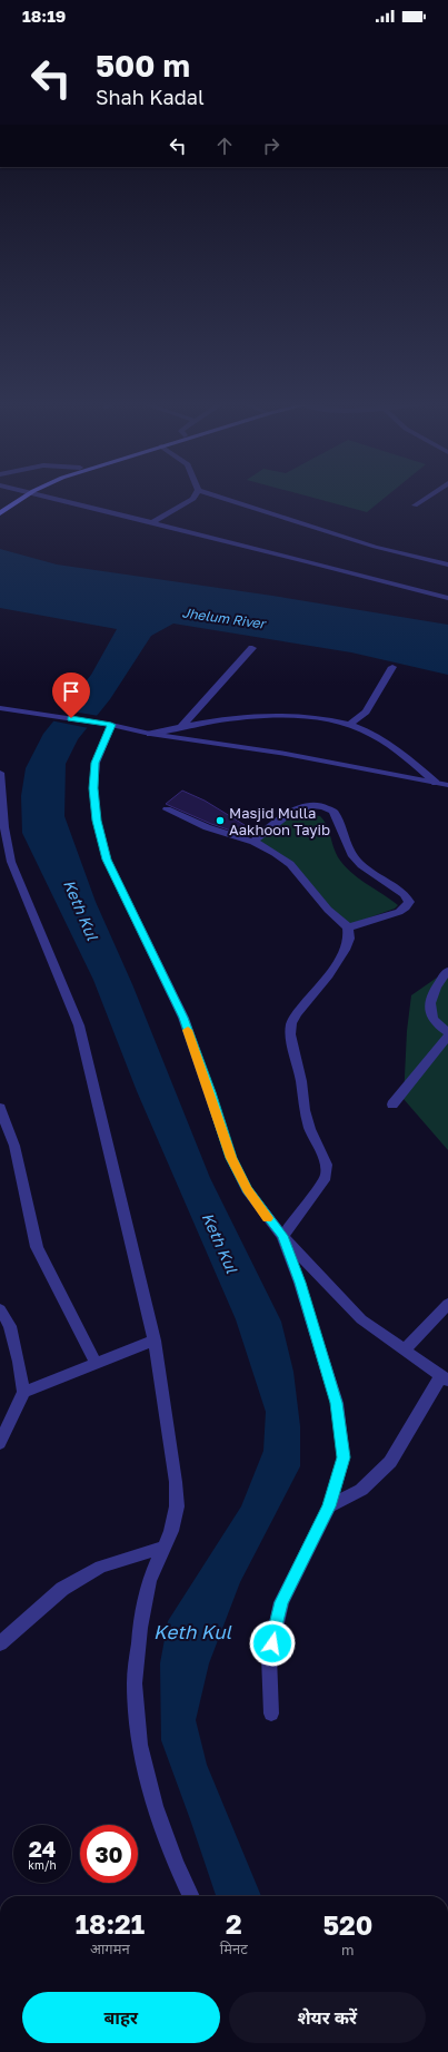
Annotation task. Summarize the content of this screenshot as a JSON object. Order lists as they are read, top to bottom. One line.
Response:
{"water":["Jhelum River","Keth Kul"],"places":["Masjid Mulla Aakhoon Tayib"],"page":{"status":"18:19","turn":["500 m","Shah Kadal"],"speed":"24 km/h","limit":"30","eta":["18:21","आगमन","2","मिनट","520","m"],"buttons":["बाहर","शेयर करें"]}}
